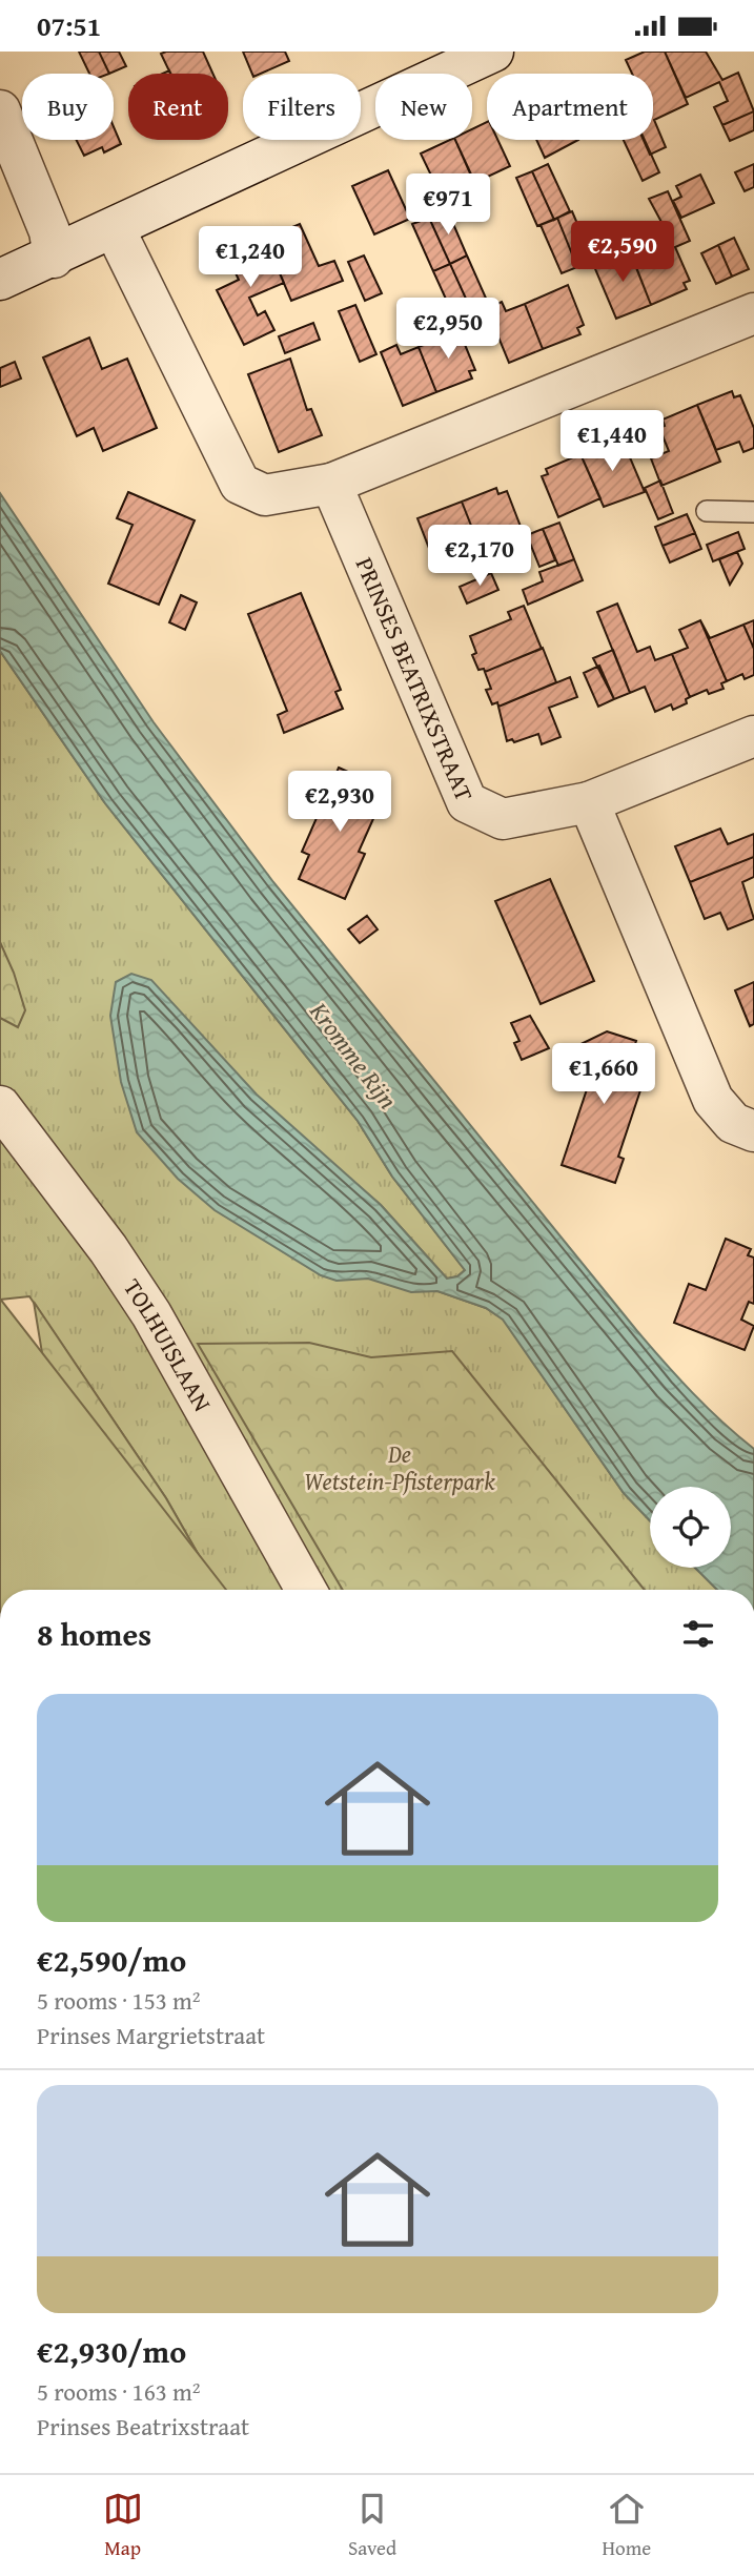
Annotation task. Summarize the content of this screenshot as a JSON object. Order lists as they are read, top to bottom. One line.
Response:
{"streets":{"street":["PRINSES BEATRIXSTRAAT","TOLHUISLAAN"]},"water":["Kromme Rijn"],"parks":["De Wetstein-Pfisterpark"],"page":{"status":"07:51","chip":["Buy","Rent","Filters","New","Apartment"],"price":["€971","€2,590","€1,240","€2,950","€1,440","€2,170","€2,930","€1,660"],"heading":"8 homes","list":[{"name":"€2,590/mo","note":"5 rooms · 153 m² · Prinses Margrietstraat"},{"name":"€2,930/mo","note":"5 rooms · 163 m² · Prinses Beatrixstraat"}],"tabs":["Map","Saved","Home"]}}
